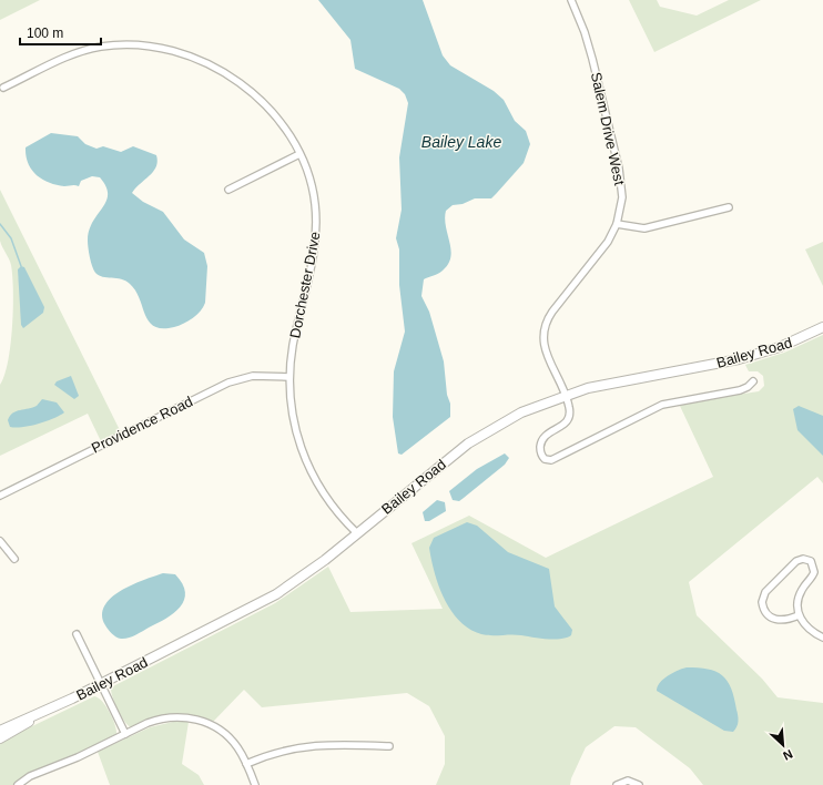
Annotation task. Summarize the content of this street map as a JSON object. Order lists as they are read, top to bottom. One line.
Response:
{"streets":{"main road":["Bailey Road"],"street":["Salem Drive West","Dorchester Drive","Providence Road"]},"crossings":[["Salem Drive West","Bailey Road"],["Dorchester Drive","Bailey Road"],["Dorchester Drive","Providence Road"]],"water":["Bailey Lake"],"scale_bar":"100 m","north":"bottom right"}
